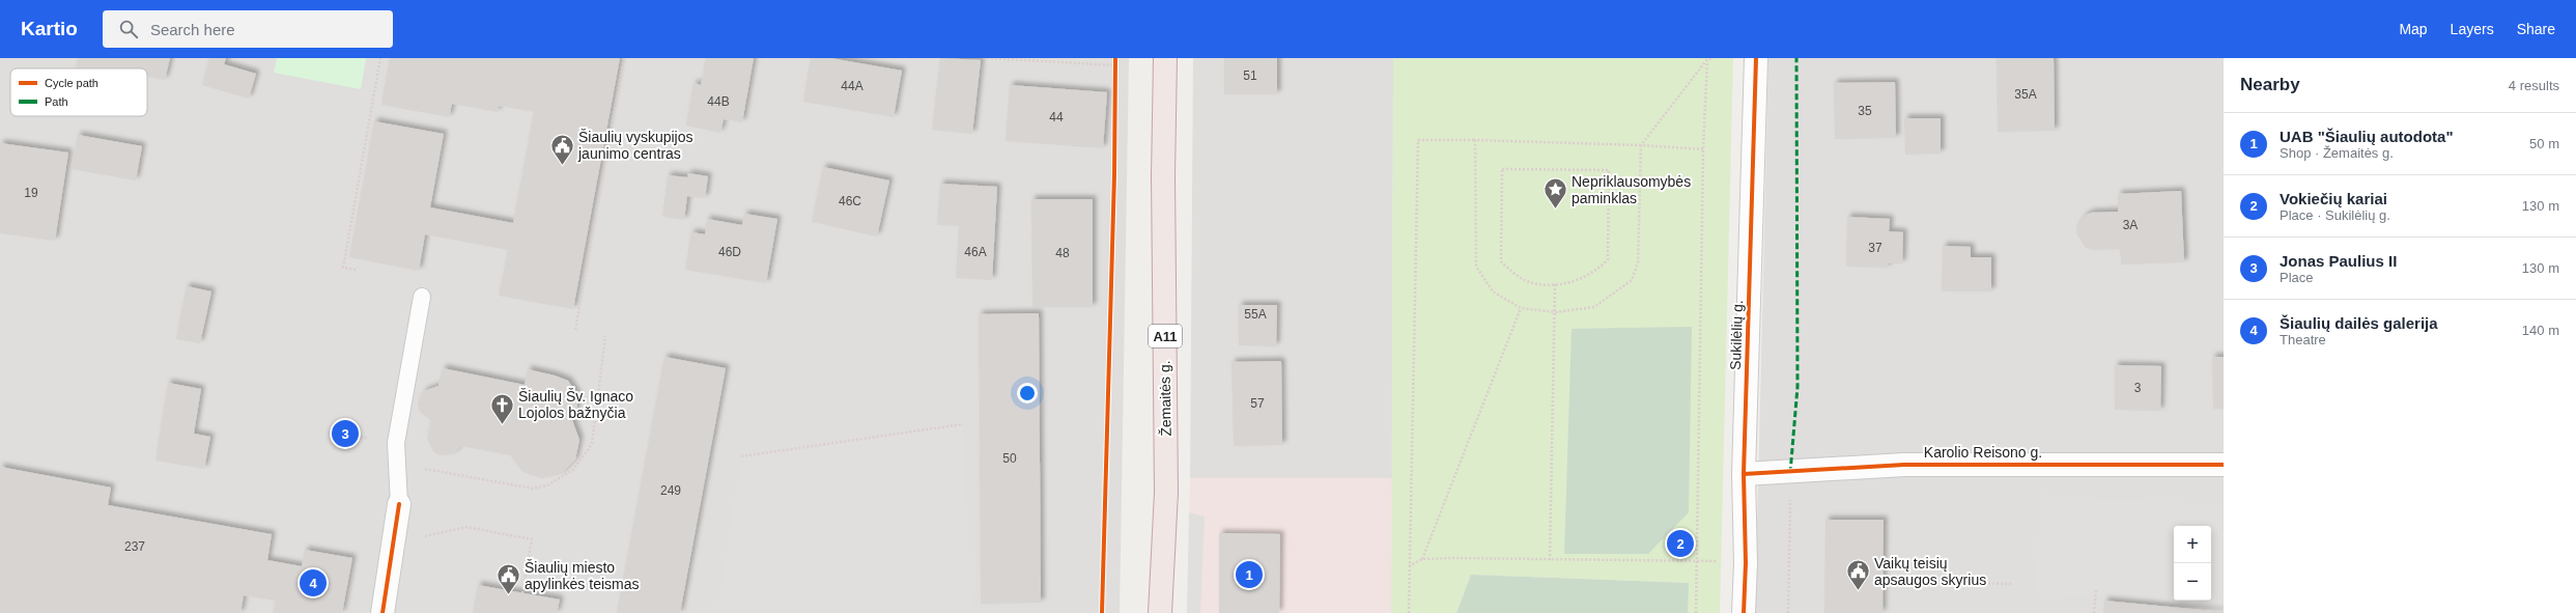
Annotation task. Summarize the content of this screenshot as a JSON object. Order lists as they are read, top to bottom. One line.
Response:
{"streets":{"highway":["A11","Žemaitės g."],"street":["Sukilėlių g.","Karolio Reisono g."]},"crossings":[["Sukilėlių g.","Karolio Reisono g."]],"places":{"public building":["Šiaulių vyskupijos jaunimo centras","Vaikų teisių apsaugos skyrius","Šiaulių miesto apylinkės teismas"],"place":["Nepriklausomybės paminklas"],"church":["Šiaulių Šv. Ignaco Lojolos bažnyčia"]},"house_numbers":["51","44A","35A","44B","35","44","19","46C","3A","37","46D","46A","48","55A","3","57","50","249","237"],"legend":["Cycle path","Path"],"page":{"header":"Kartio","search":"Search here","nav":["Map","Layers","Share"],"heading":["Nearby","4 results"],"list":[{"mark":"1","name":"UAB \"Šiaulių autodota\"","note":"Shop · Žemaitės g.","value":"50 m"},{"mark":"2","name":"Vokiečių kariai","note":"Place · Sukilėlių g.","value":"130 m"},{"mark":"3","name":"Jonas Paulius II","note":"Place","value":"130 m"},{"mark":"4","name":"Šiaulių dailės galerija","note":"Theatre","value":"140 m"}],"pins":["3","2","1","4"],"map_buttons":["+","−"]}}
